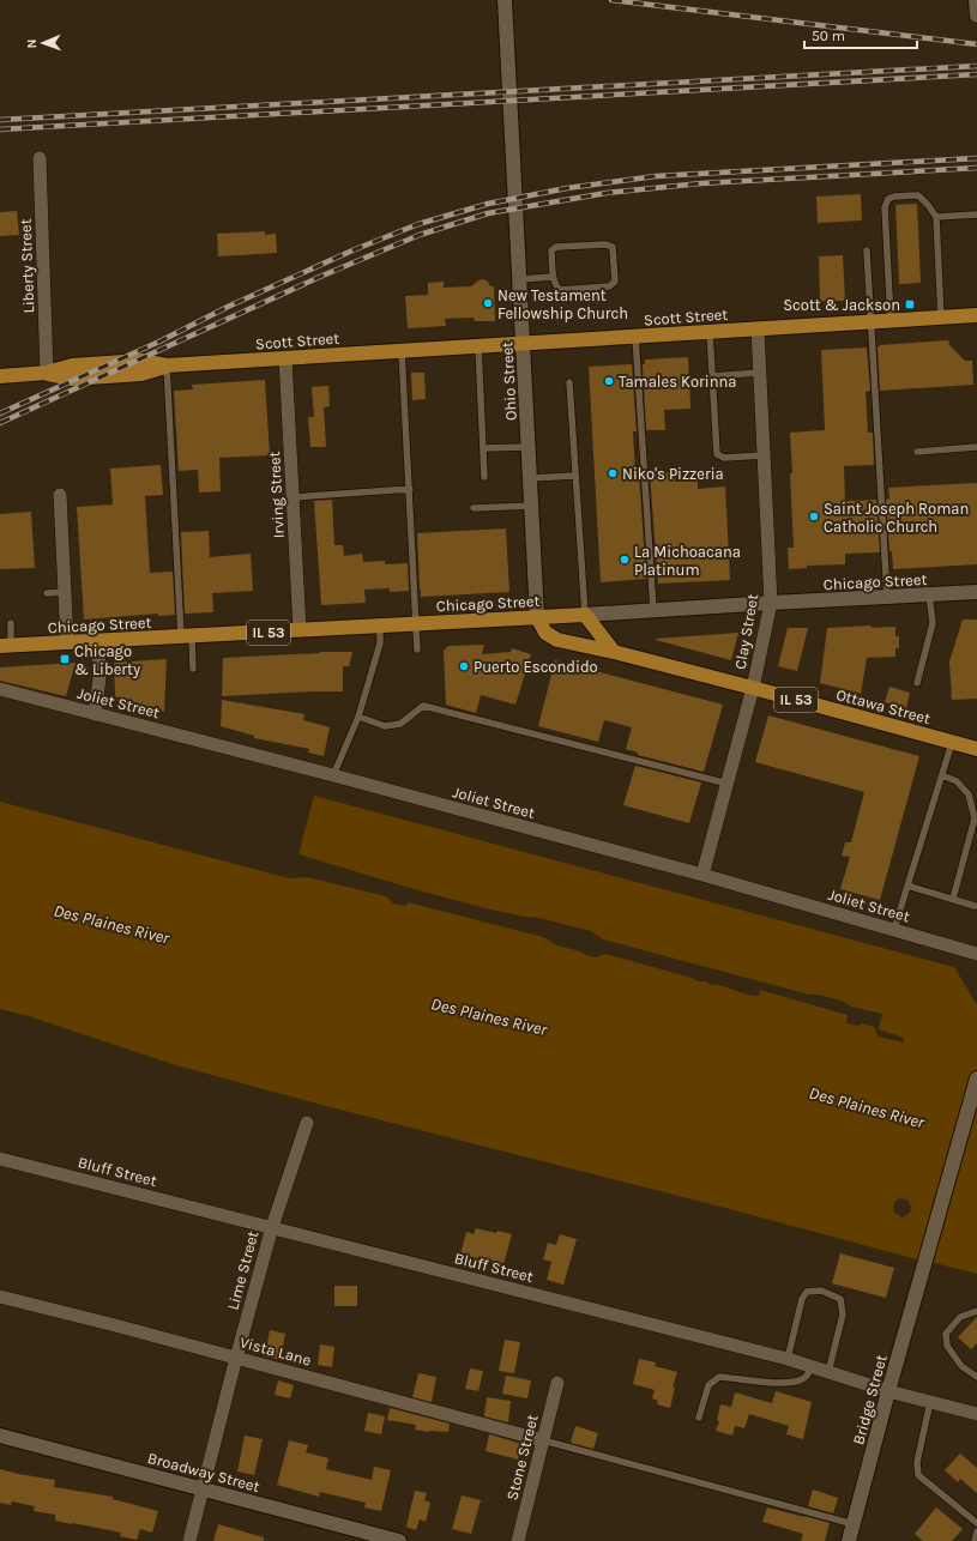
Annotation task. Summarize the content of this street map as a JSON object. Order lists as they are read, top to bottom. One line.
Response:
{"streets":{"main road":["Scott Street","Chicago Street","IL 53","Ottawa Street"],"street":["Liberty Street","Ohio Street","Irving Street","Clay Street","Joliet Street","Bluff Street","Lime Street","Vista Lane","Bridge Street","Stone Street","Broadway Street"]},"crossings":[["Liberty Street","Scott Street"],["Scott Street","Ohio Street"],["Scott Street","Irving Street"],["Scott Street","Clay Street"],["Ohio Street","Chicago Street"],["Ohio Street","Ottawa Street"],["Irving Street","Chicago Street"],["Chicago Street","Clay Street"],["Chicago Street","Ottawa Street"],["Clay Street","Joliet Street"],["Clay Street","Ottawa Street"],["Bluff Street","Lime Street"],["Bluff Street","Bridge Street"],["Lime Street","Vista Lane"],["Lime Street","Broadway Street"],["Vista Lane","Stone Street"]],"water":["Des Plaines River"],"places":{"other":["New Testament Fellowship Church","Tamales Korinna","Niko's Pizzeria","Saint Joseph Roman Catholic Church","La Michoacana Platinum","Puerto Escondido"],"transit":["Scott & Jackson","Chicago & Liberty"]},"scale_bar":"50 m","north":"left"}
